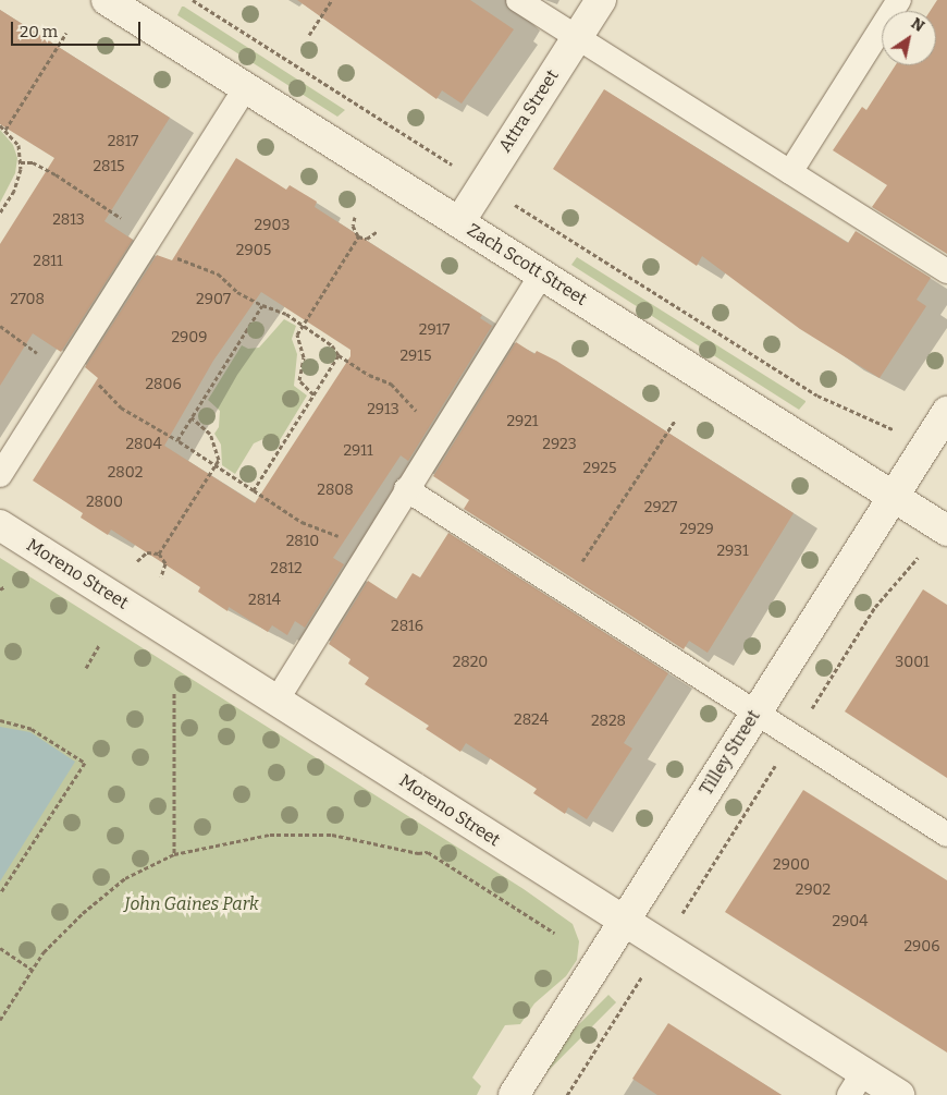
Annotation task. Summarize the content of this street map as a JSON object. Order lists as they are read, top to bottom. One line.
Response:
{"streets":{"street":["Attra Street","Zach Scott Street","Moreno Street","Tilley Street"]},"crossings":[["Attra Street","Zach Scott Street"],["Zach Scott Street","Tilley Street"],["Moreno Street","Tilley Street"]],"parks":["John Gaines Park"],"house_numbers":["2817","2815","2813","2903","2905","2811","2708","2907","2917","2909","2915","2806","2913","2921","2804","2923","2911","2925","2802","2808","2800","2927","2929","2810","2931","2812","2814","2816","2820","3001","2824","2828","2900","2902","2904","2906"],"scale_bar":"20 m","north":"top right"}
